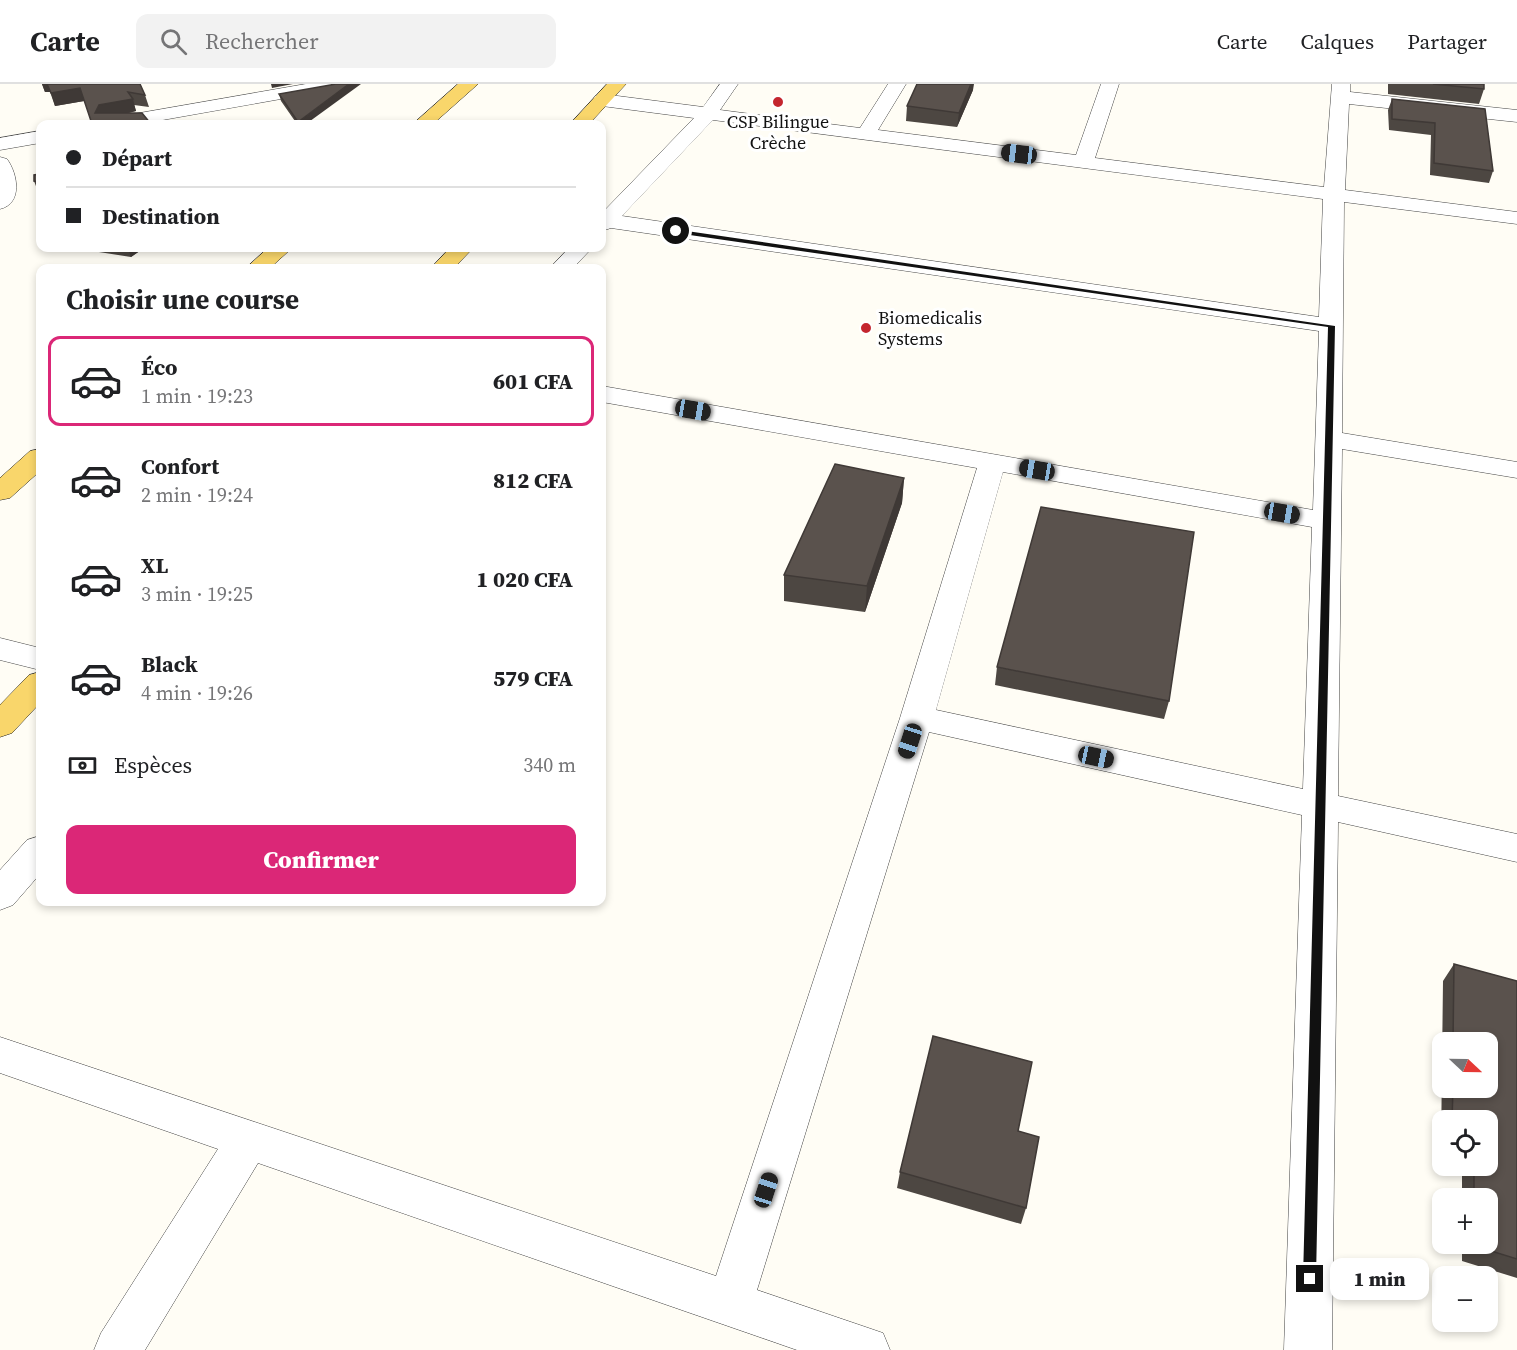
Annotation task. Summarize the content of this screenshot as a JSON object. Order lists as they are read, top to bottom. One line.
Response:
{"places":["CSP Bilingue Crèche","Biomedicalis Systems"],"north":"right","page":{"header":"Carte","search":"Rechercher","nav":["Carte","Calques","Partager"],"banner":["Départ","Destination"],"heading":"Choisir une course","list":[{"name":"Éco","note":"1 min · 19:23","value":"601 CFA"},{"name":"Confort","note":"2 min · 19:24","value":"812 CFA"},{"name":"XL","note":"3 min · 19:25","value":"1 020 CFA"},{"name":"Black","note":"4 min · 19:26","value":"579 CFA"}],"pay":["Espèces","340 m"],"buttons":"Confirmer","map_buttons":["+","−"],"bubble":"1 min"}}
